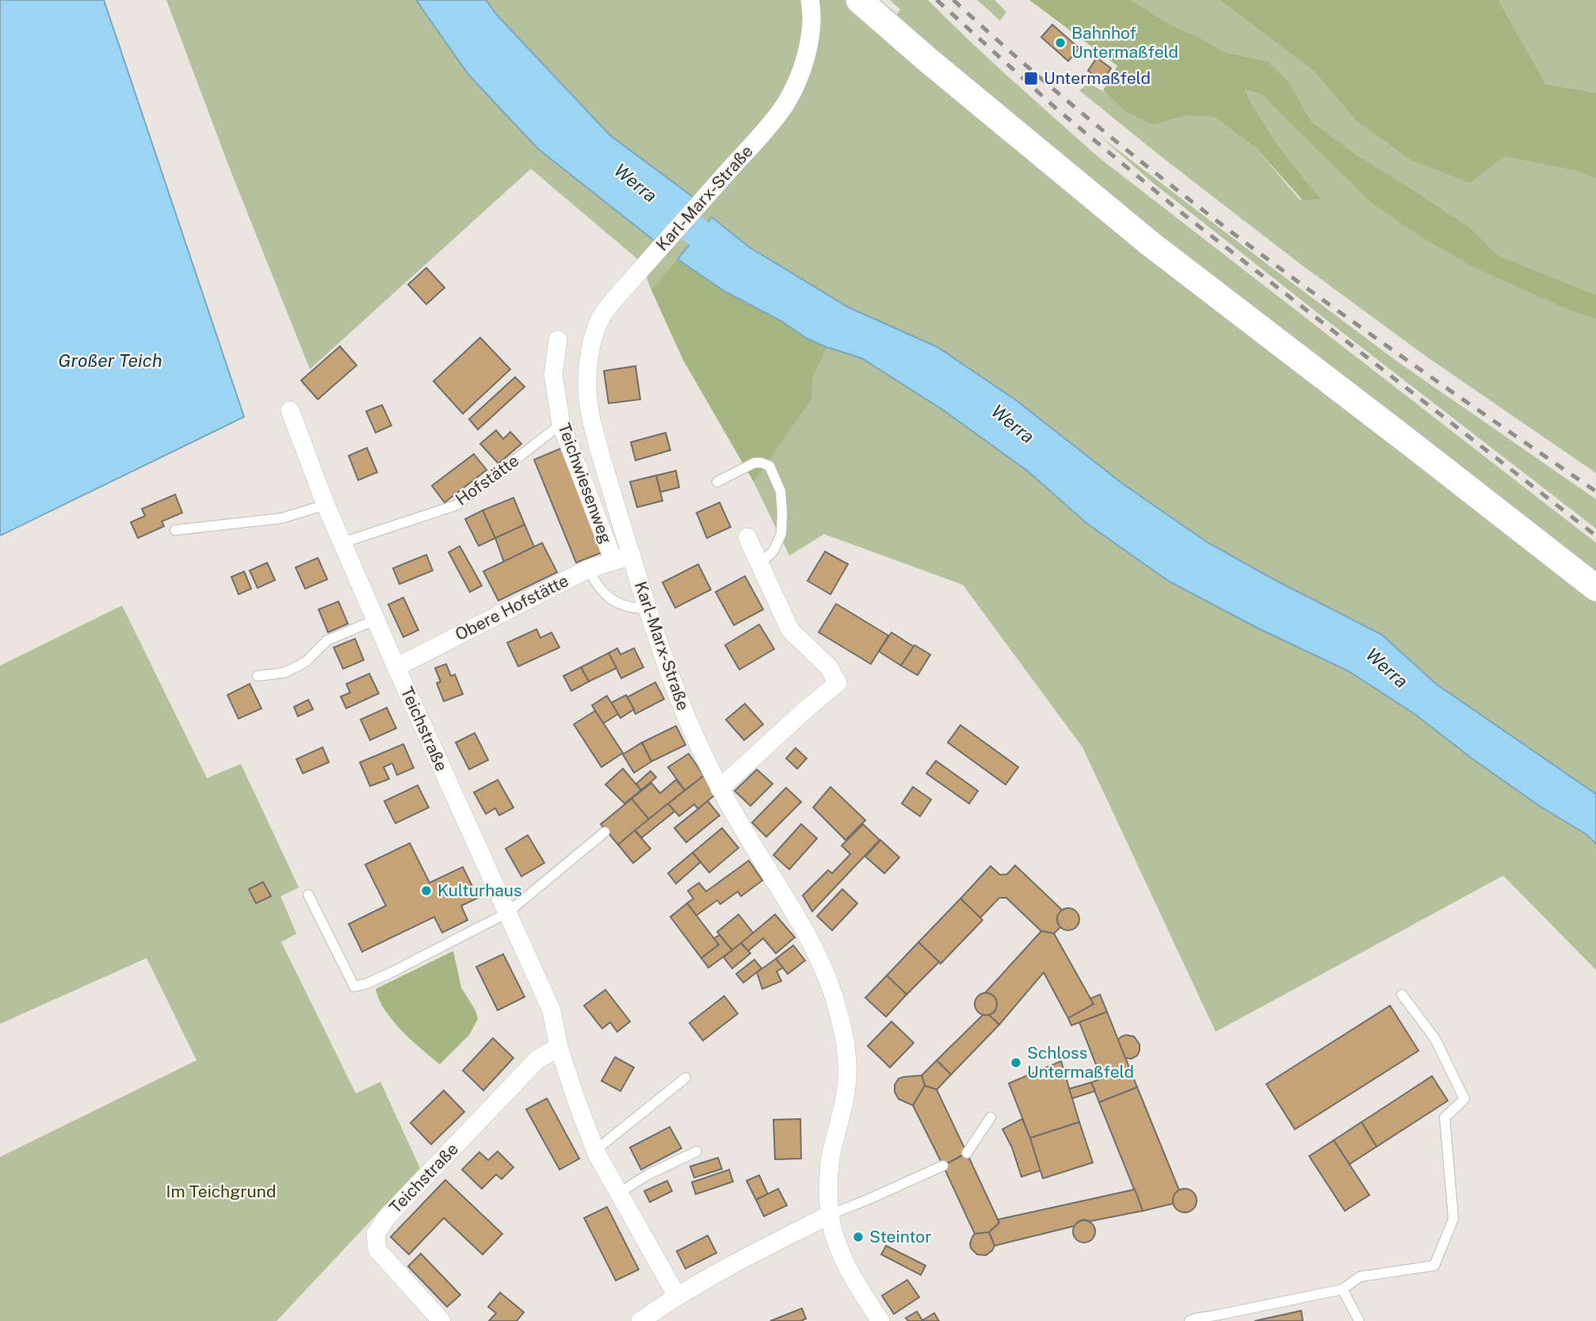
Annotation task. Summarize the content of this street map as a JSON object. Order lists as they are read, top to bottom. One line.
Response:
{"streets":{"street":["Karl-Marx-Straße","Teichwiesenweg","Obere Hofstätte","Teichstraße"],"lane":["Hofstätte"]},"crossings":[["Karl-Marx-Straße","Obere Hofstätte"],["Hofstätte","Teichwiesenweg"],["Hofstätte","Teichstraße"],["Teichwiesenweg","Obere Hofstätte"],["Obere Hofstätte","Teichstraße"]],"water":["Werra","Großer Teich"],"parks":["Im Teichgrund"],"places":{"other":["Bahnhof Untermaßfeld","Kulturhaus","Schloss Untermaßfeld","Steintor"],"transit":["Untermaßfeld"]}}
